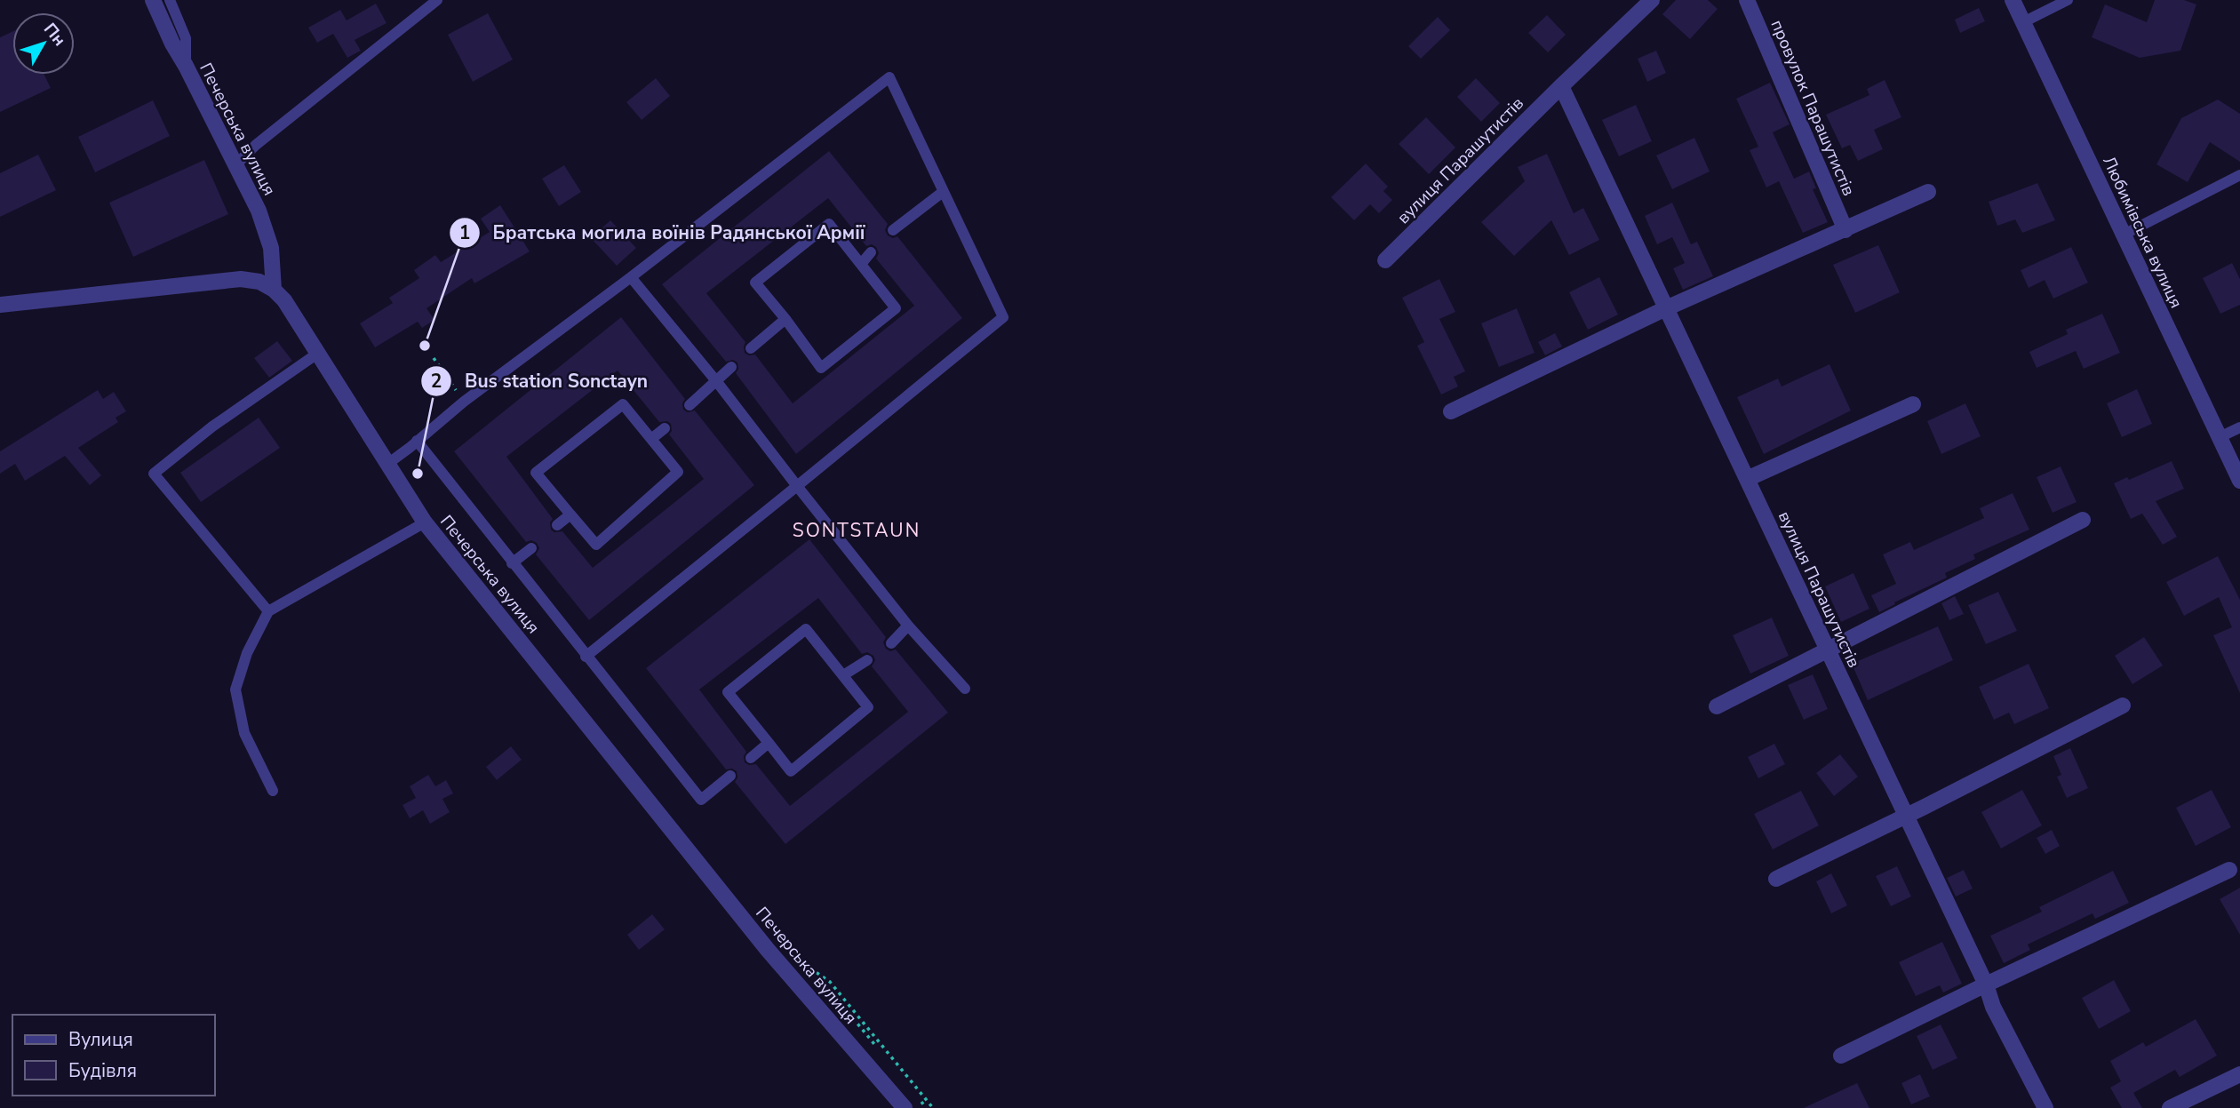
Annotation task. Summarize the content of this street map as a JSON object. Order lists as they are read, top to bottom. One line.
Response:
{"streets":{"street":["провулок Парашутистів","Печерська вулиця","вулиця Парашутистів","Любимівська вулиця"]},"districts":["SONTSTAUN"],"places":["Братська могила воїнів Радянської Армії","Bus station Sonctayn"],"legend":["Вулиця","Будівля"],"north":"top right"}
